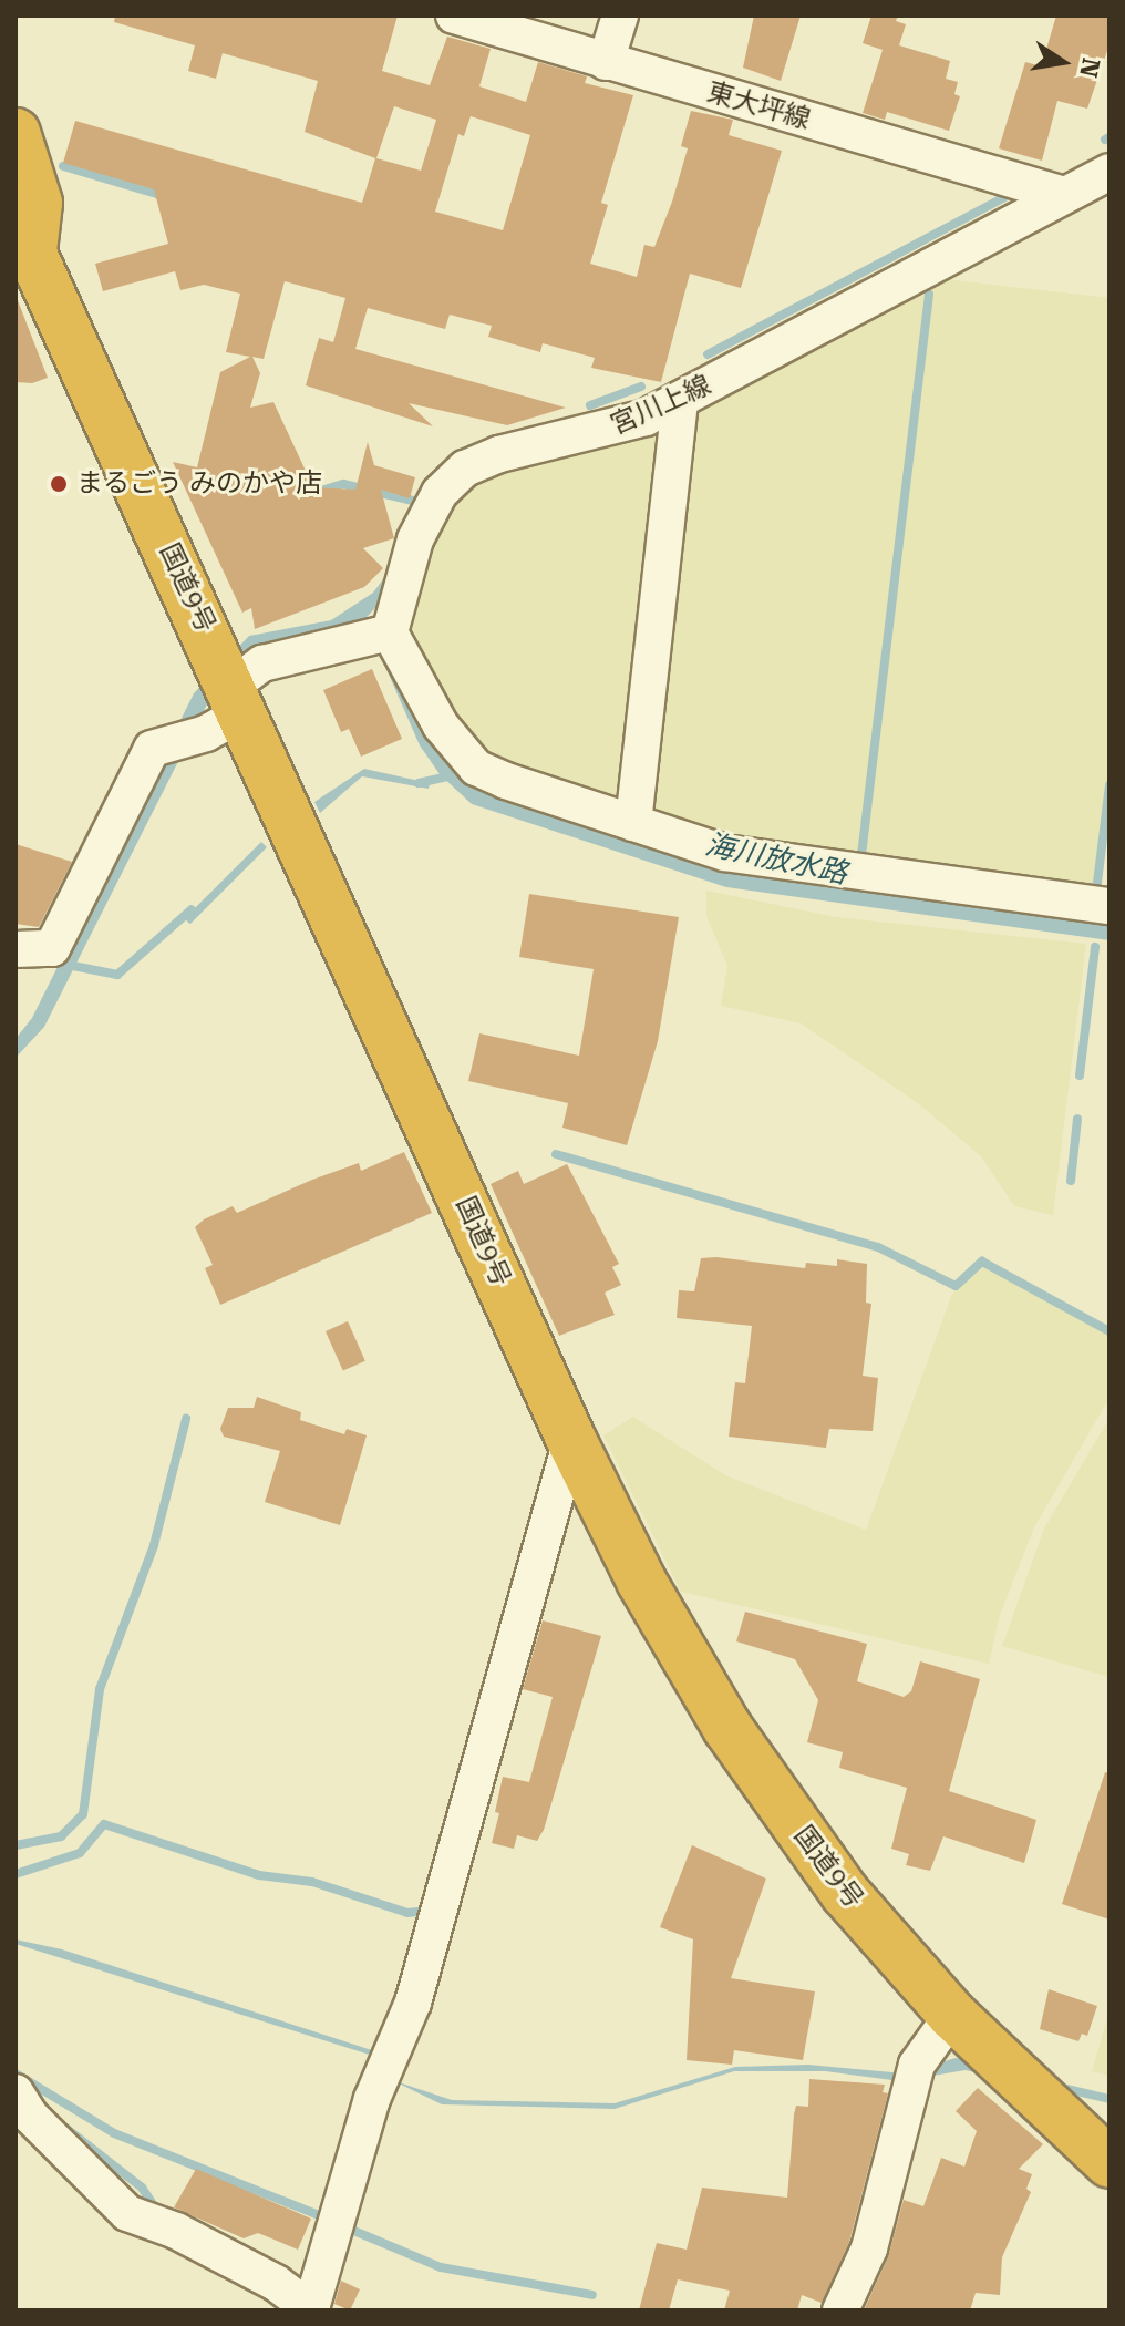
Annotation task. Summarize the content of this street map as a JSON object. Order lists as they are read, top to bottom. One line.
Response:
{"streets":{"highway":["国道9号"],"street":["東大坪線","宮川上線"]},"crossings":[["東大坪線","宮川上線"]],"water":["海川放水路"],"places":["まるごう みのかや店"],"north":"right"}
